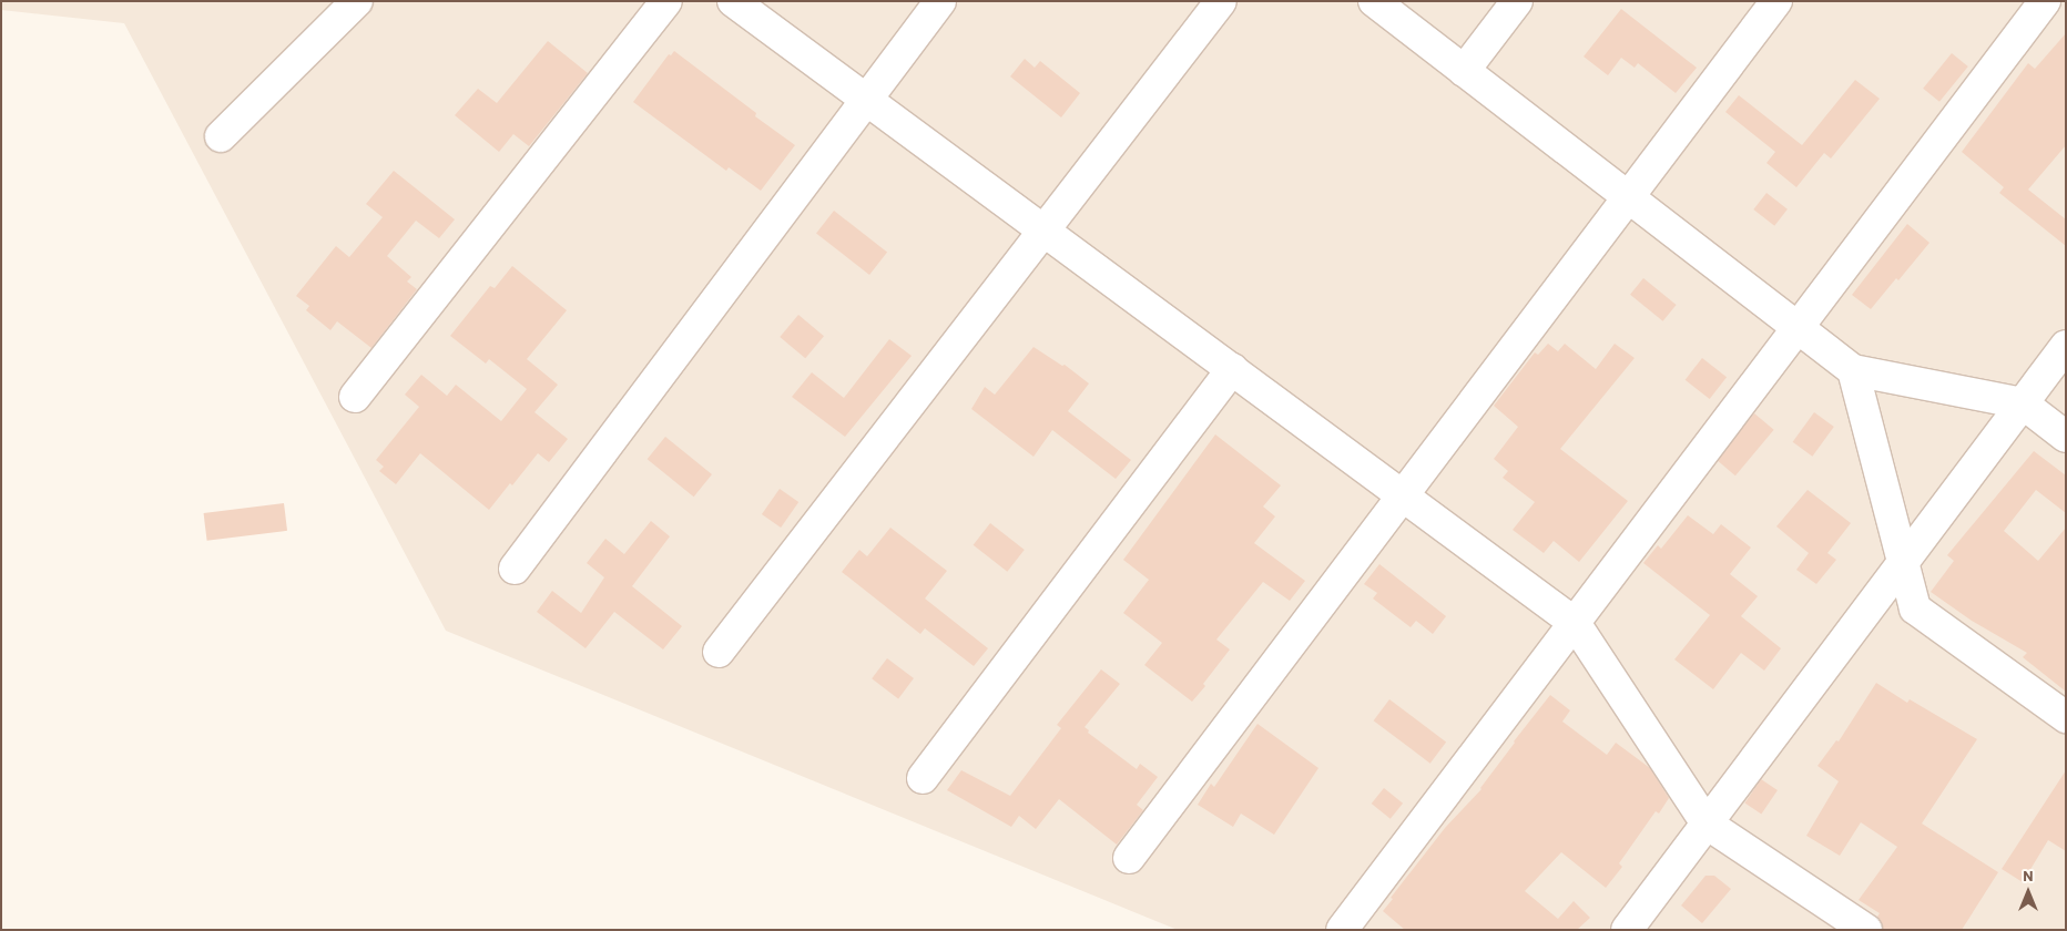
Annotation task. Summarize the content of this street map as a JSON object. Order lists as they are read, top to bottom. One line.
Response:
{"north":"top"}
